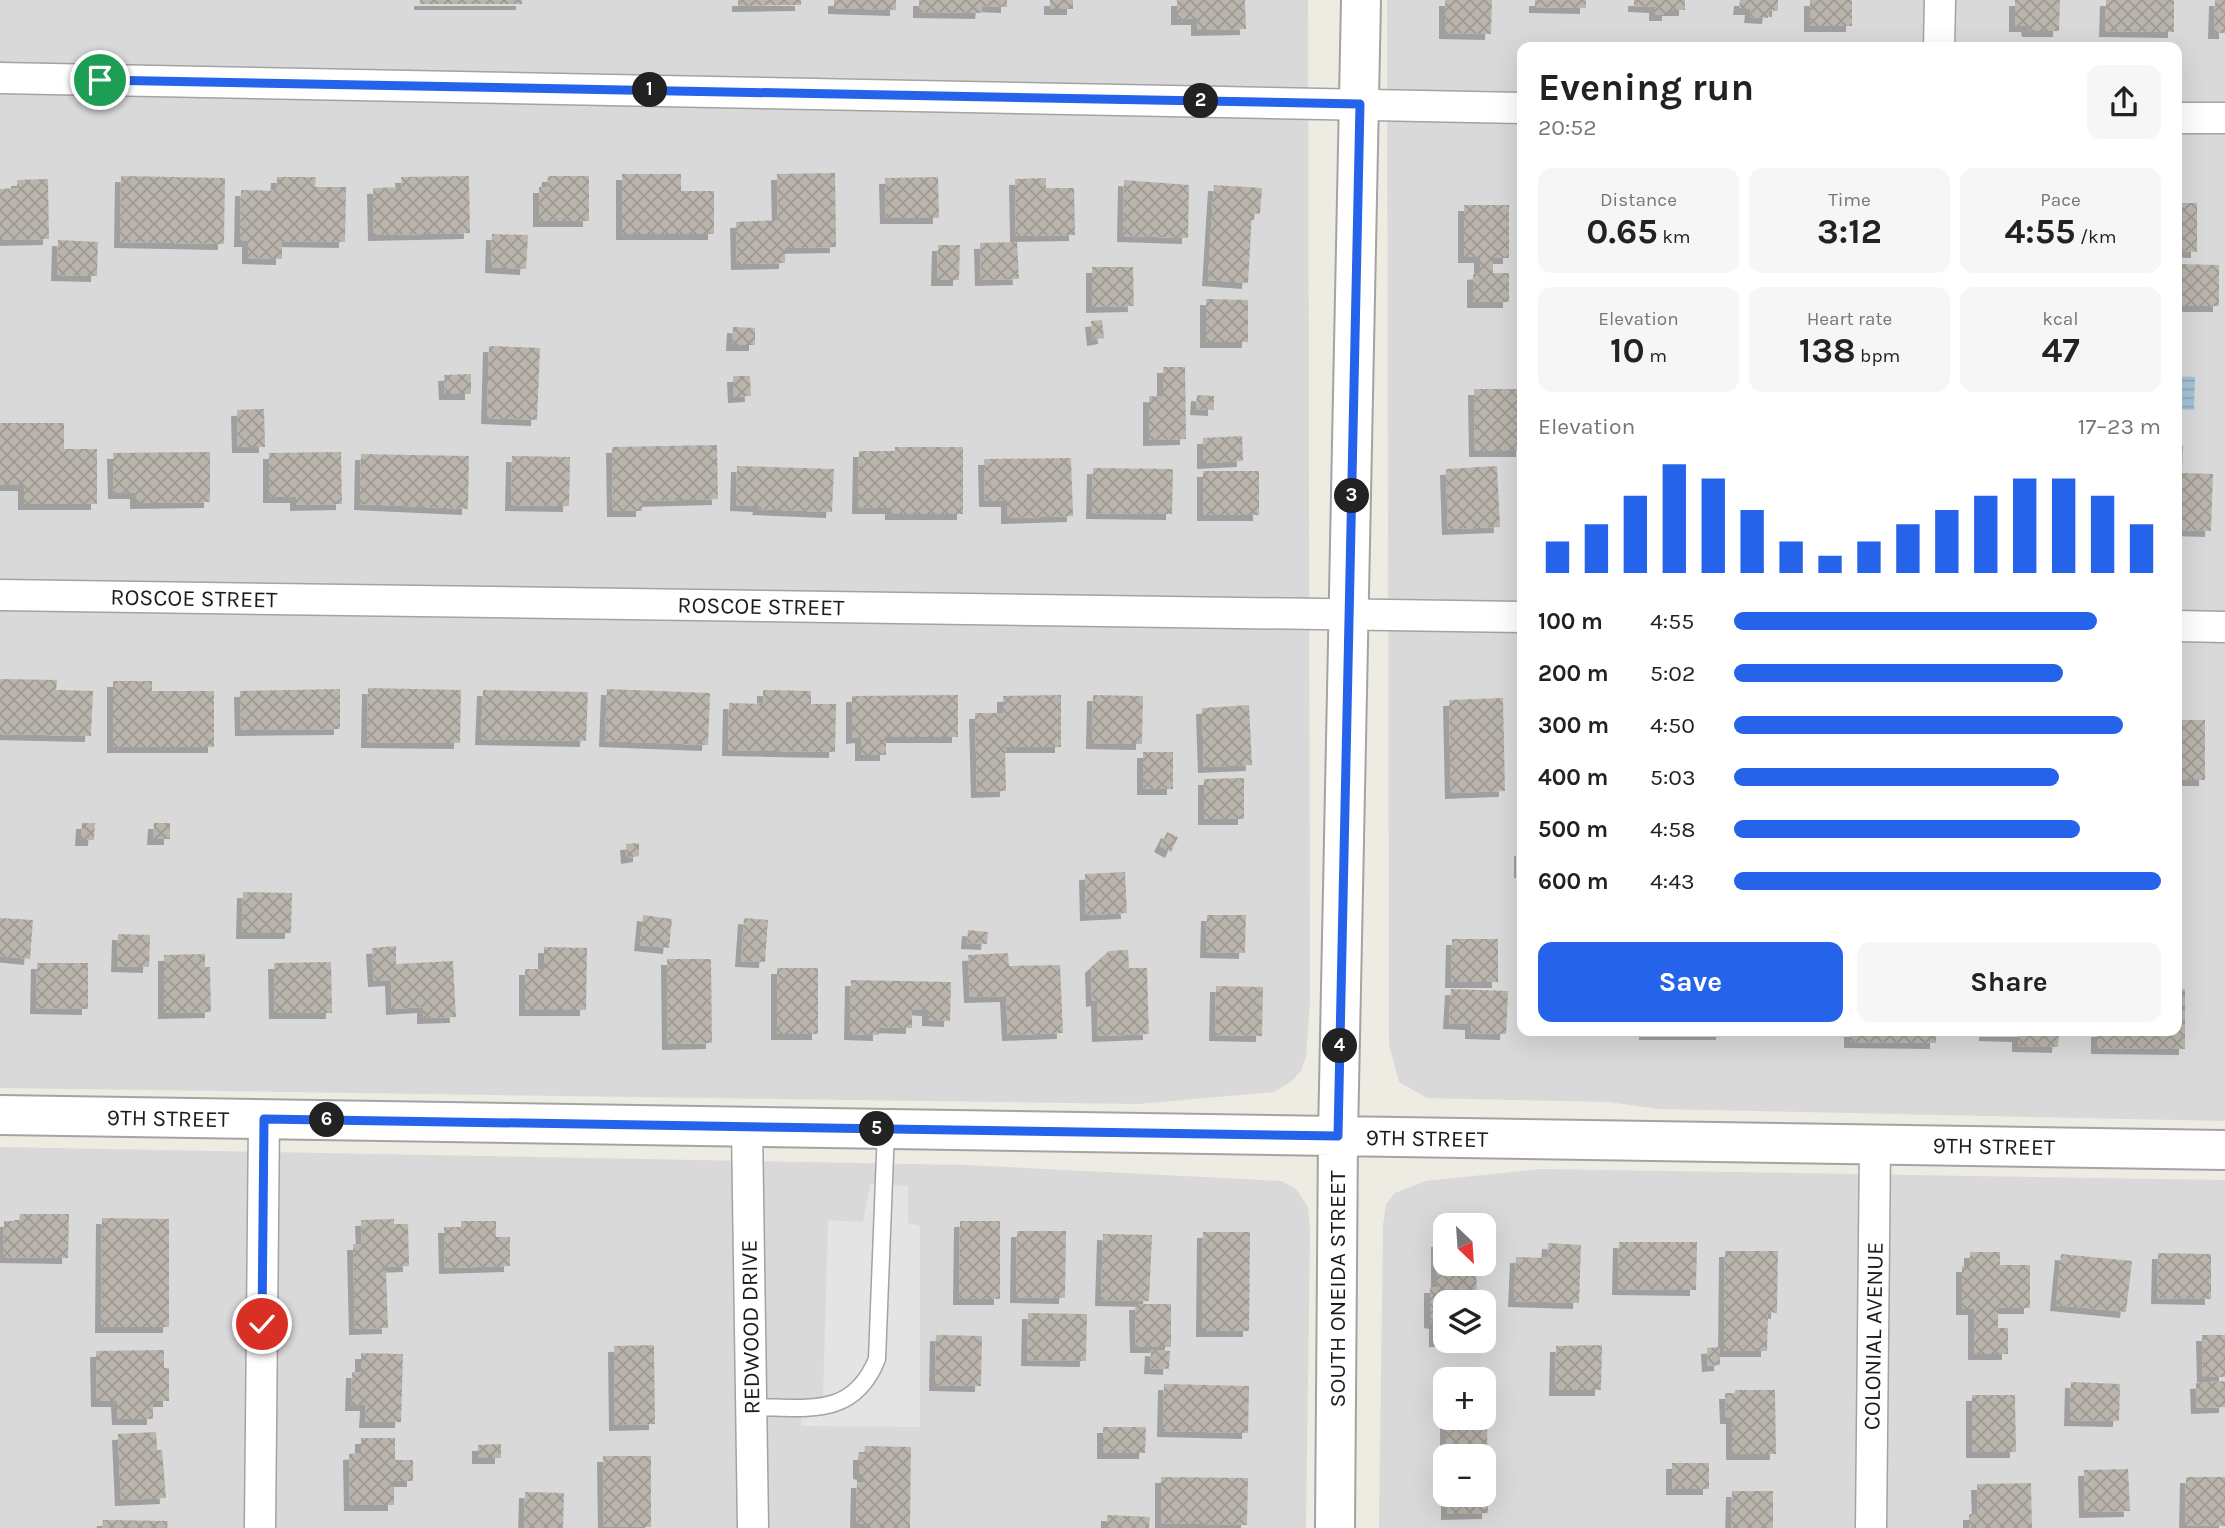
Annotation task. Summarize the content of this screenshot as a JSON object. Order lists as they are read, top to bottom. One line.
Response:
{"streets":{"street":["ROSCOE STREET","9TH STREET","SOUTH ONEIDA STREET","REDWOOD DRIVE","COLONIAL AVENUE"]},"crossings":[["ROSCOE STREET","SOUTH ONEIDA STREET"],["9TH STREET","SOUTH ONEIDA STREET"],["9TH STREET","REDWOOD DRIVE"],["9TH STREET","COLONIAL AVENUE"]],"north":"bottom right","page":{"heading":["Evening run","20:52"],"pins":["1","2","3","4","6","5"],"stats":[["Distance","0.65 km"],["Time","3:12"],["Pace","4:55 /km"],["Elevation","10 m"],["Heart rate","138 bpm"],["kcal","47"]],"chart":["Elevation","17–23 m"],"list":[{"name":"100 m","note":"4:55"},{"name":"200 m","note":"5:02"},{"name":"300 m","note":"4:50"},{"name":"400 m","note":"5:03"},{"name":"500 m","note":"4:58"},{"name":"600 m","note":"4:43"}],"buttons":["Save","Share"],"map_buttons":["+","−"]}}
